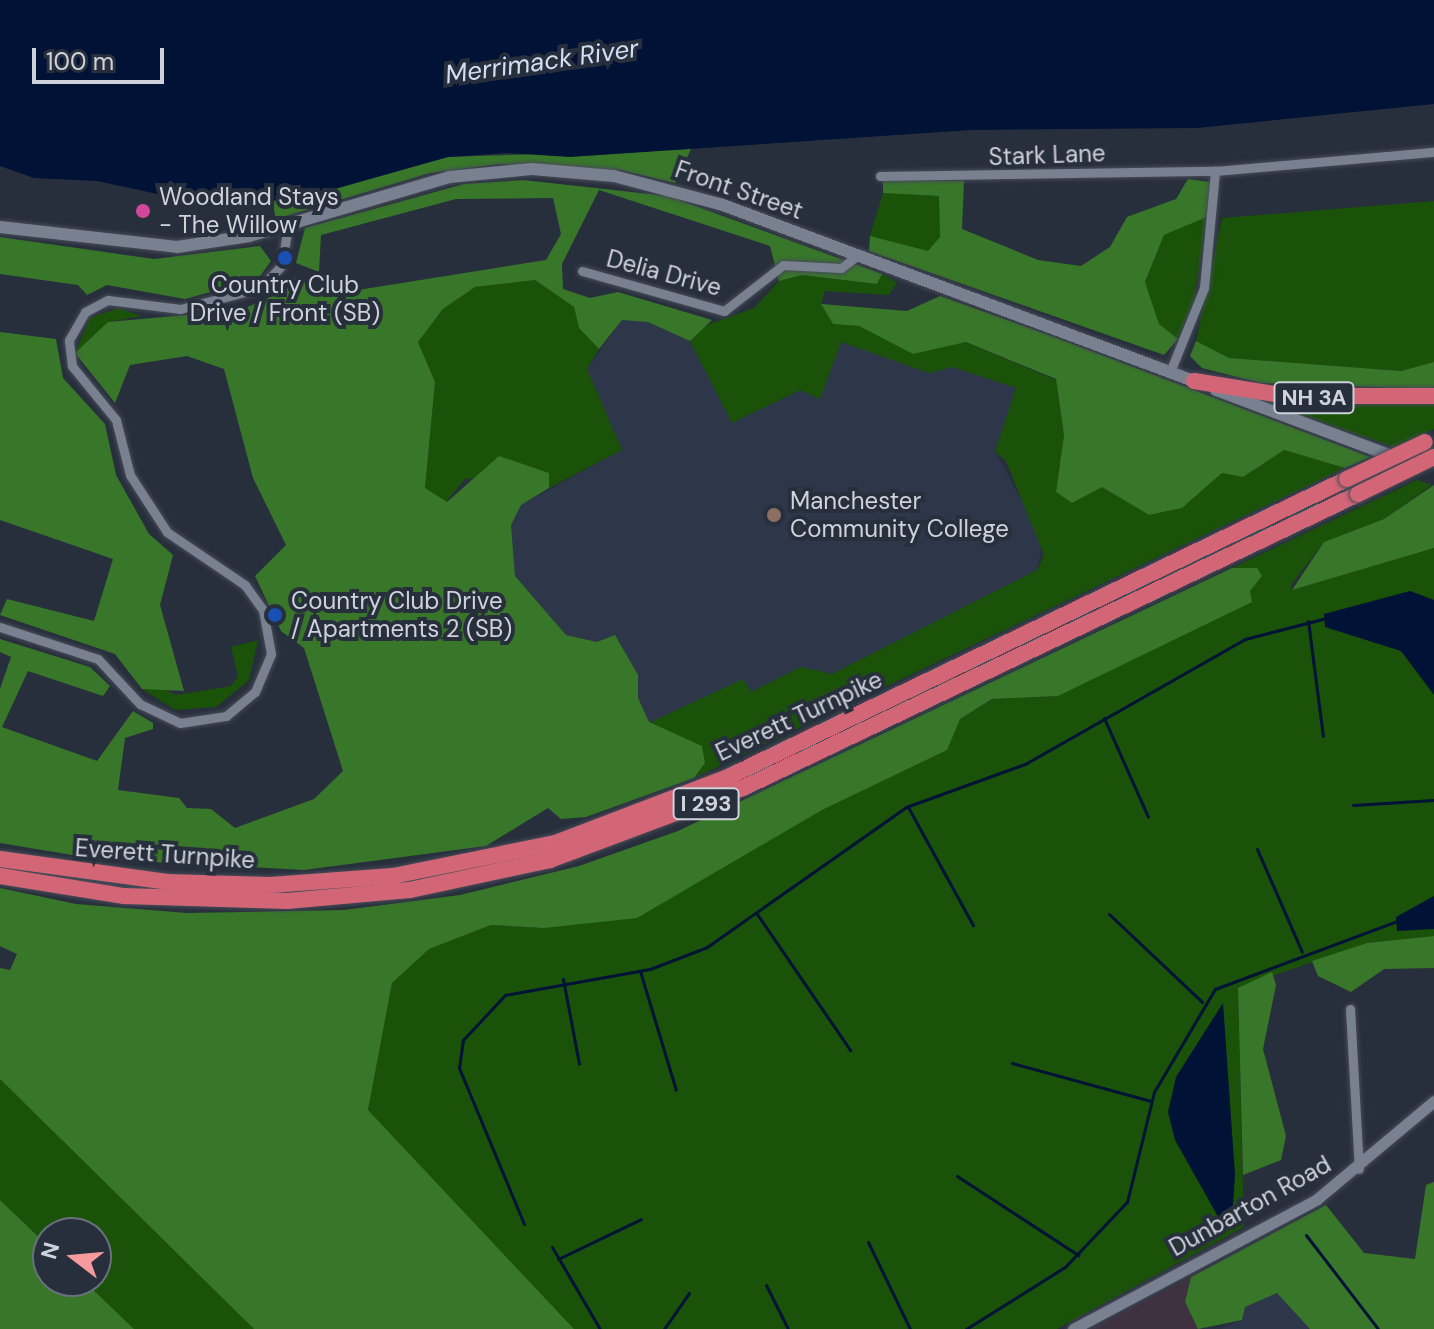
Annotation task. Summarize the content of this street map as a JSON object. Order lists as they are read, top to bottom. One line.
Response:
{"streets":{"highway":["NH 3A","Everett Turnpike","I 293"],"main road":["Front Street"],"street":["Stark Lane","Delia Drive","Dunbarton Road"]},"crossings":[["Front Street","Delia Drive"],["Front Street","NH 3A"]],"water":["Merrimack River"],"places":["Woodland Stays - The Willow","Country Club Drive / Front (SB)","Manchester Community College","Country Club Drive / Apartments 2 (SB)"],"scale_bar":"100 m","north":"left"}
